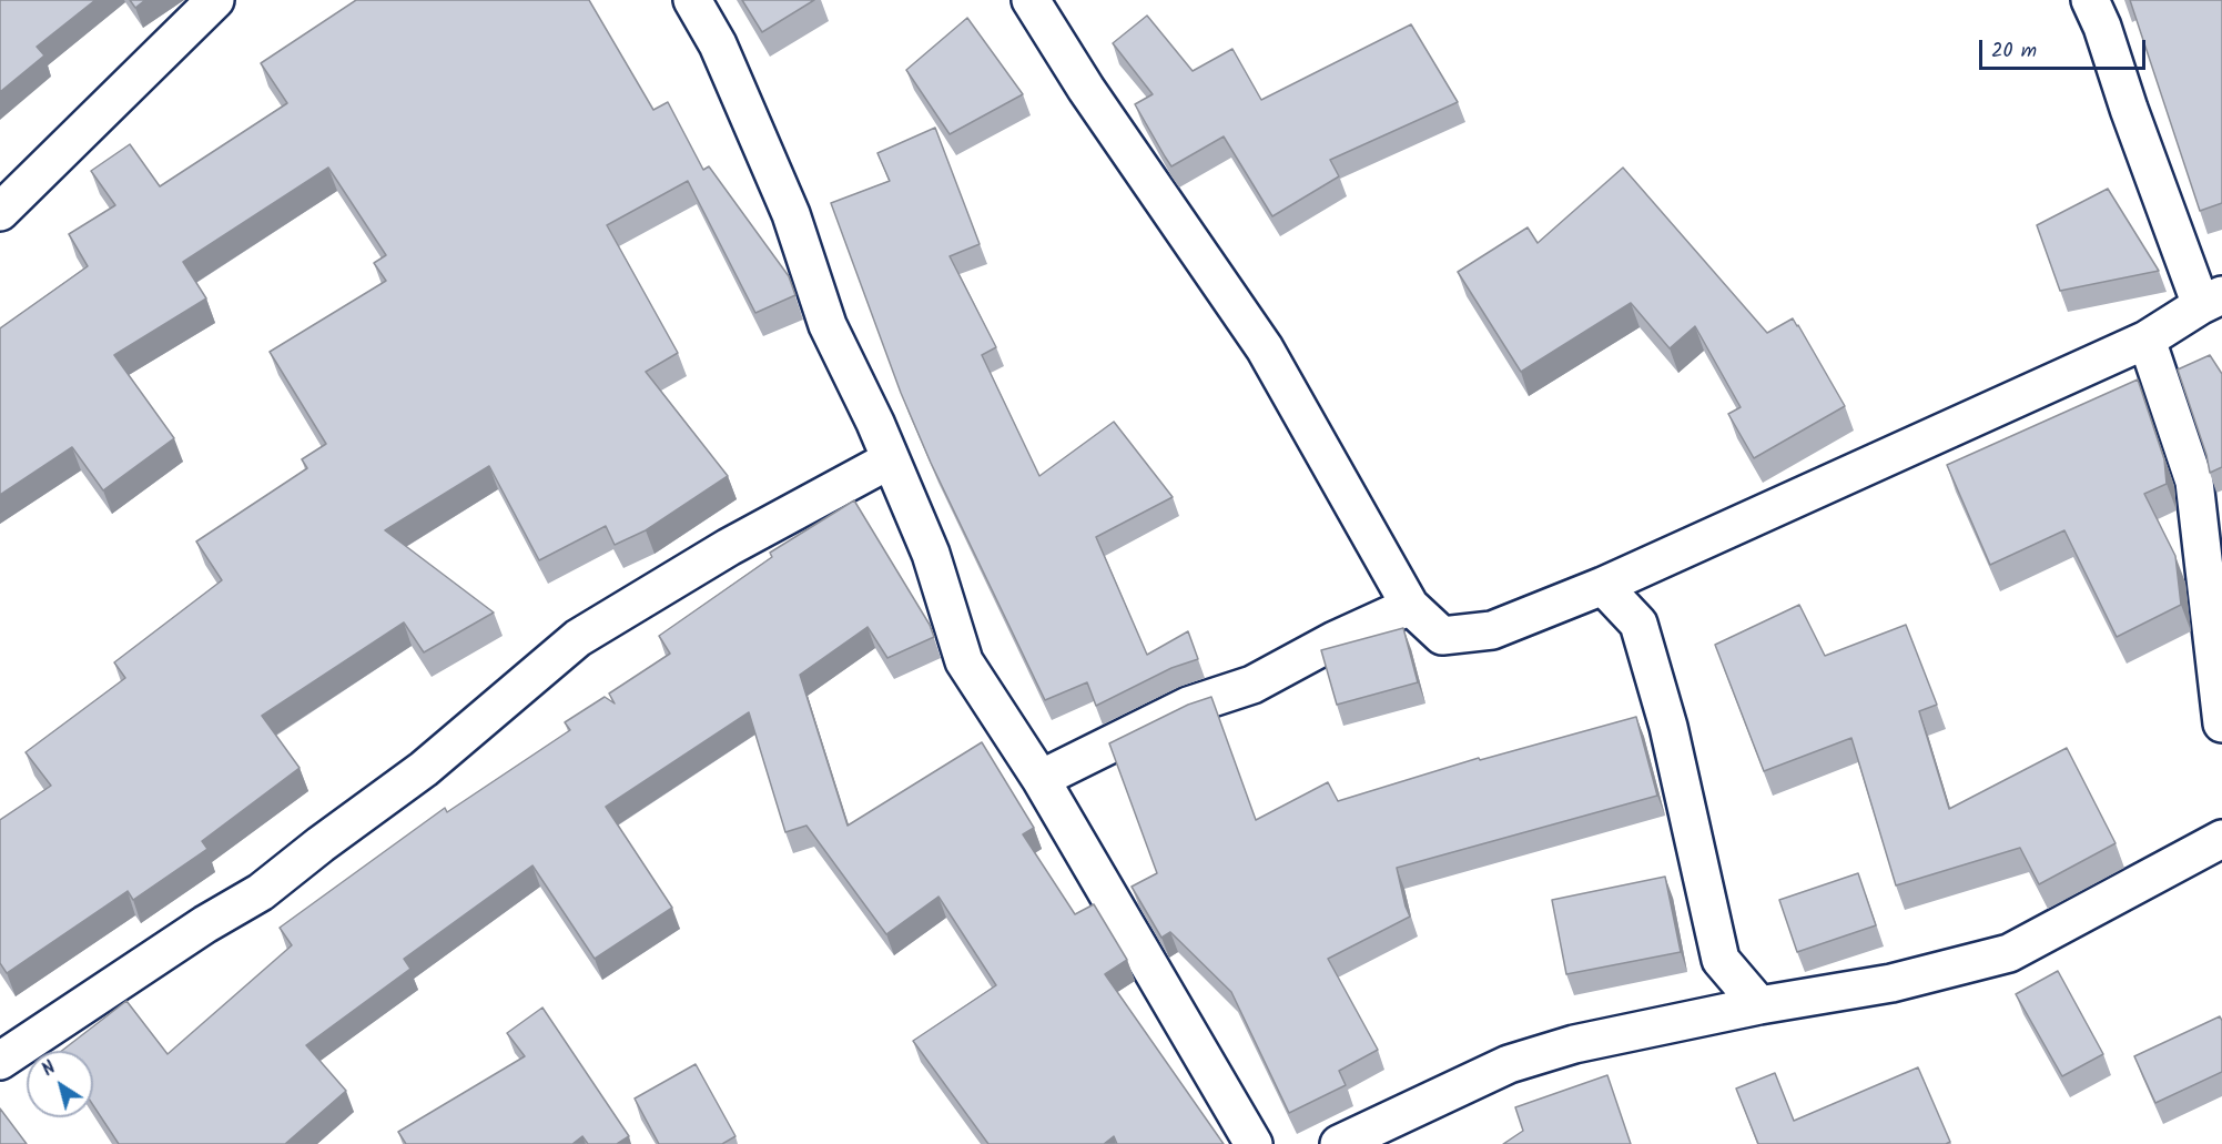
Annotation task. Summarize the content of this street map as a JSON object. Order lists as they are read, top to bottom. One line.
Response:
{"scale_bar":"20 m","north":"top left"}
